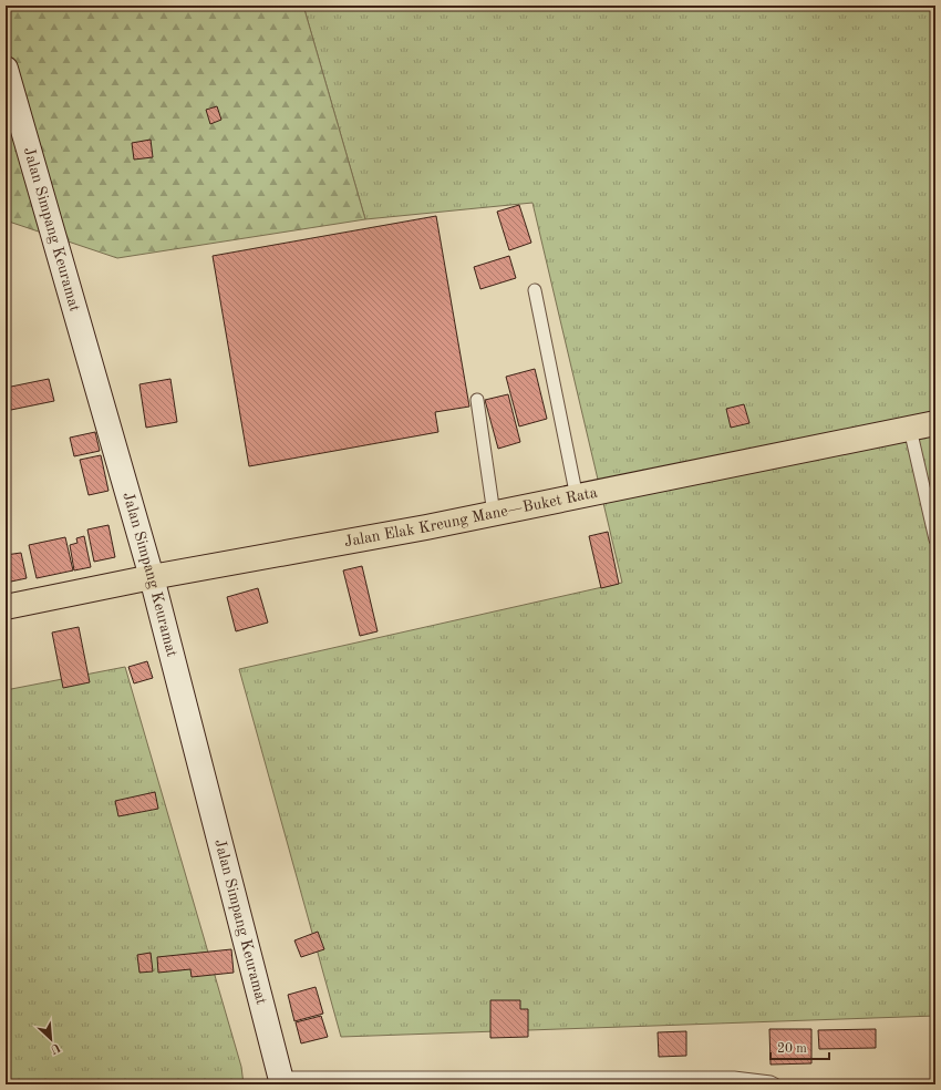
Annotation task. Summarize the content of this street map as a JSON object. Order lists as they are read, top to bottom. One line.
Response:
{"streets":{"highway":["Jalan Elak Kreung Mane—Buket Rata"],"main road":["Jalan Simpang Keuramat"]},"crossings":[["Jalan Simpang Keuramat","Jalan Elak Kreung Mane—Buket Rata"]],"scale_bar":"20 m","north":"bottom right"}
